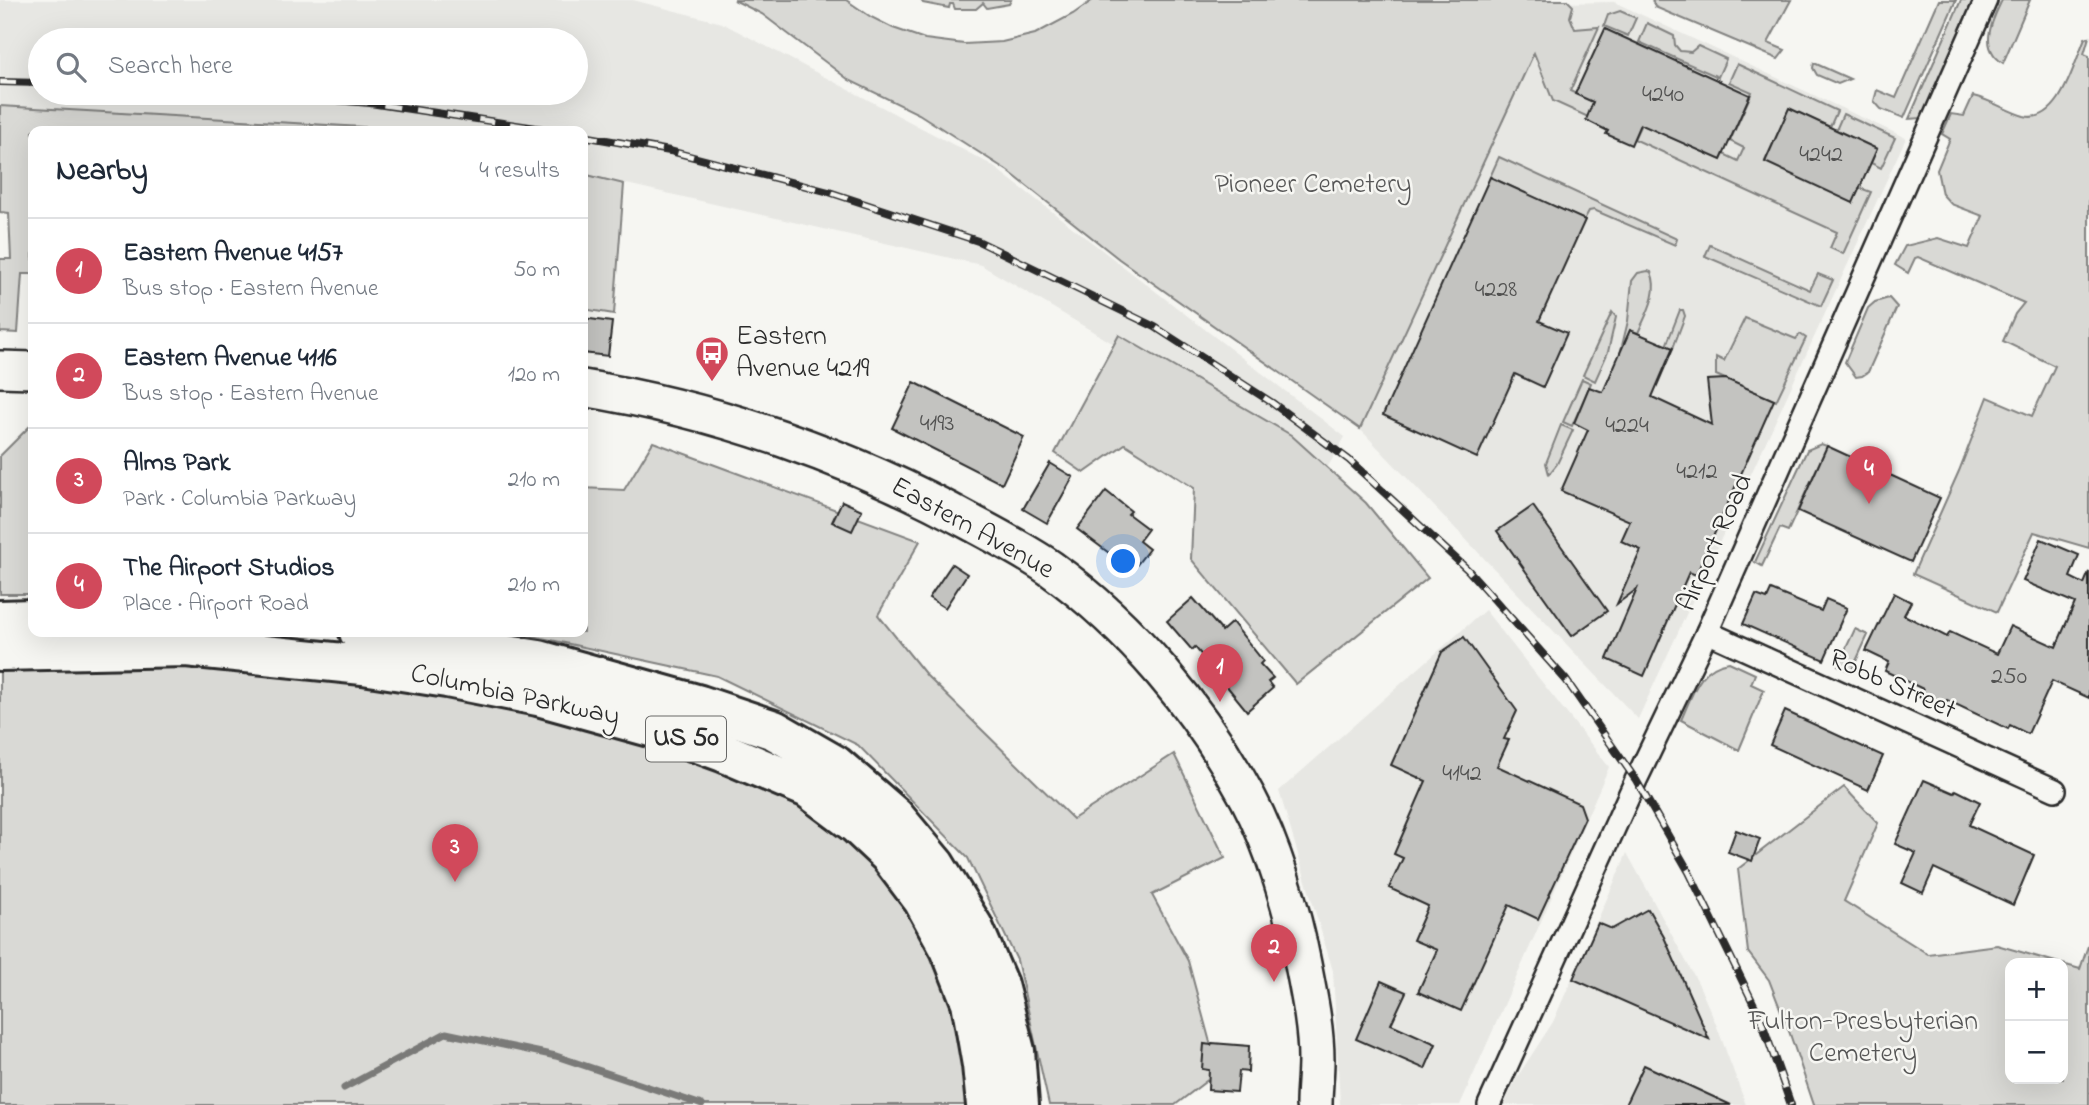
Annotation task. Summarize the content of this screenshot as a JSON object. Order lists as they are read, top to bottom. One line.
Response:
{"streets":{"highway":["Columbia Parkway","US 50"],"main road":["Eastern Avenue"],"street":["Airport Road","Robb Street"]},"crossings":[["Airport Road","Robb Street"]],"parks":["Pioneer Cemetery","Fulton-Presbyterian Cemetery"],"places":{"bus stop":["Eastern Avenue 4219"]},"house_numbers":["4240","4242","4228","4193","4224","4212","250","4142"],"page":{"search":"Search here","heading":["Nearby","4 results"],"list":[{"mark":"1","name":"Eastern Avenue 4157","note":"Bus stop · Eastern Avenue","value":"50 m"},{"mark":"2","name":"Eastern Avenue 4116","note":"Bus stop · Eastern Avenue","value":"120 m"},{"mark":"3","name":"Alms Park","note":"Park · Columbia Parkway","value":"210 m"},{"mark":"4","name":"The Airport Studios","note":"Place · Airport Road","value":"210 m"}],"pins":["4","1","3","2"],"map_buttons":["+","−"]}}
